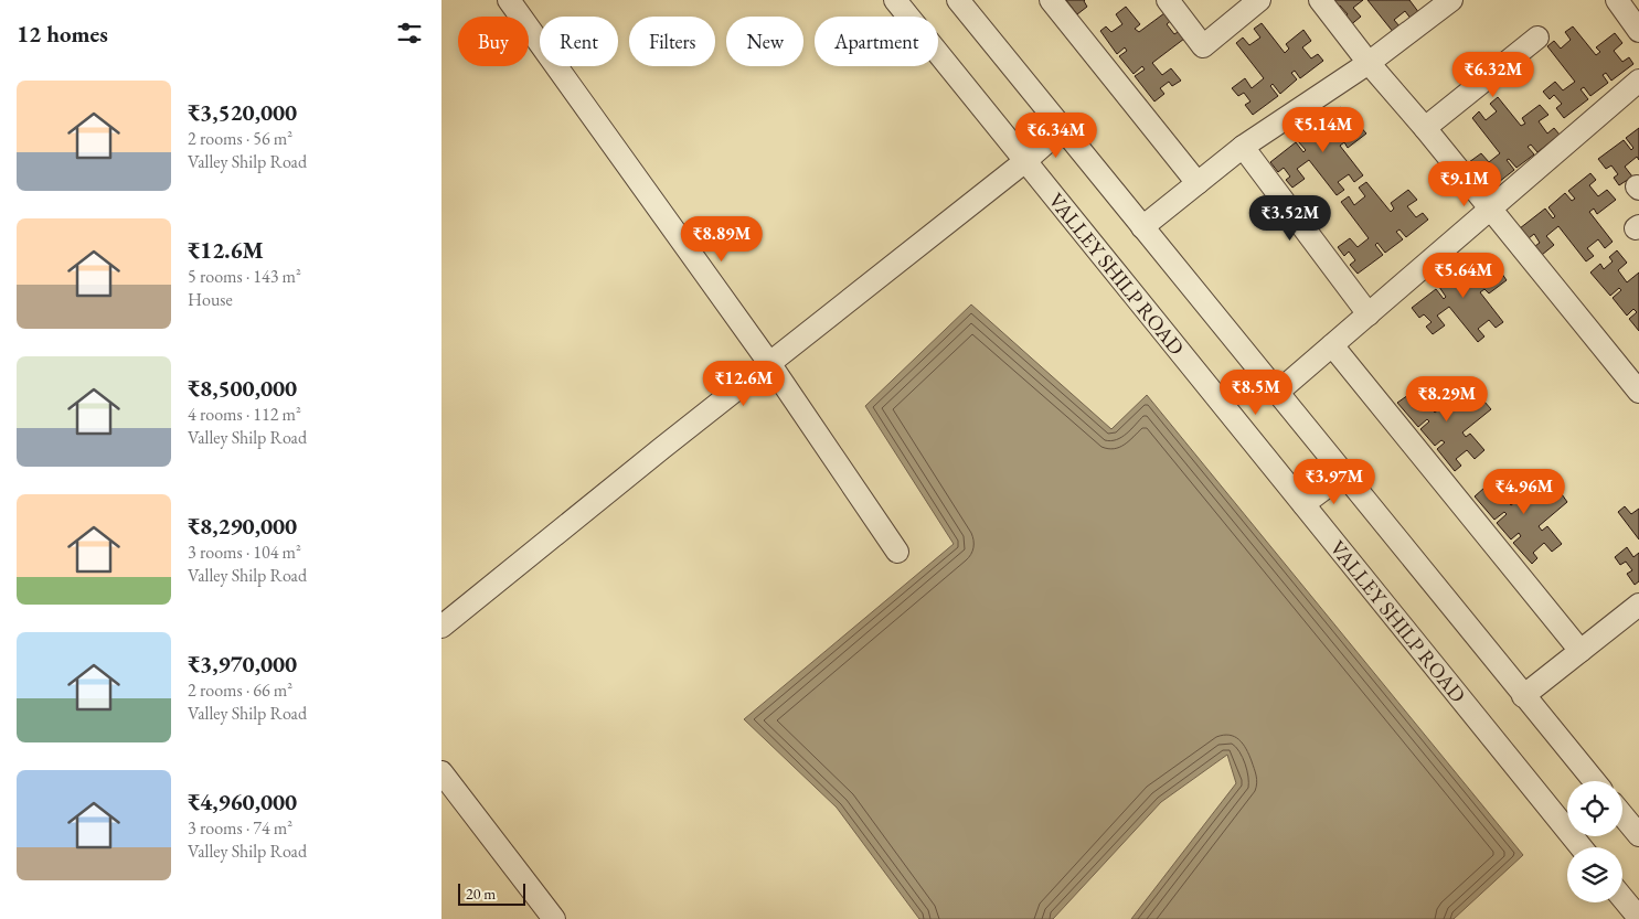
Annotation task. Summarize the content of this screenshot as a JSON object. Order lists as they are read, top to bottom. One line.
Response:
{"streets":{"street":["VALLEY SHILP ROAD"]},"scale_bar":"20 m","page":{"heading":"12 homes","chip":["Buy","Rent","Filters","New","Apartment"],"price":["₹6.32M","₹5.14M","₹6.34M","₹9.1M","₹3.52M","₹8.89M","₹5.64M","₹12.6M","₹8.5M","₹8.29M","₹3.97M","₹4.96M"],"list":[{"name":"₹3,520,000","note":"2 rooms · 56 m² · Valley Shilp Road"},{"name":"₹12.6M","note":"5 rooms · 143 m² · House"},{"name":"₹8,500,000","note":"4 rooms · 112 m² · Valley Shilp Road"},{"name":"₹8,290,000","note":"3 rooms · 104 m² · Valley Shilp Road"},{"name":"₹3,970,000","note":"2 rooms · 66 m² · Valley Shilp Road"},{"name":"₹4,960,000","note":"3 rooms · 74 m² · Valley Shilp Road"}],"scale":"20 m"}}
